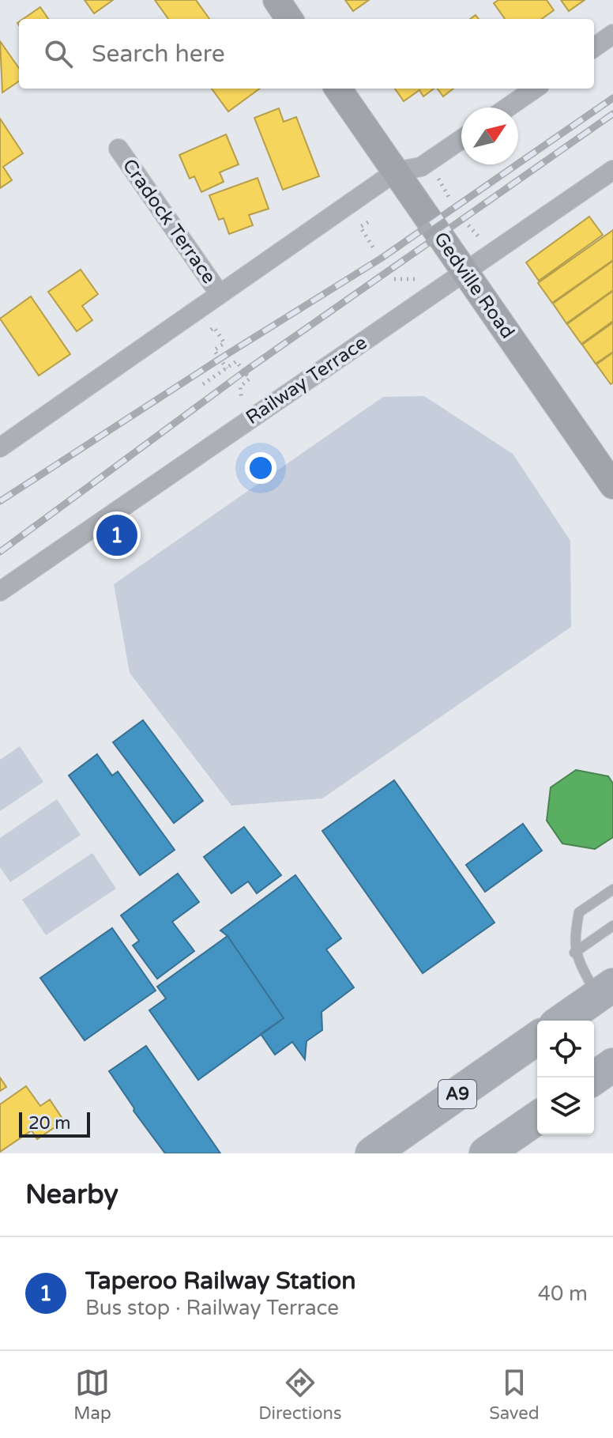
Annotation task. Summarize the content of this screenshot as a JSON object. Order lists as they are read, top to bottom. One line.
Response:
{"streets":{"highway":["A9"],"street":["Cradock Terrace","Gedville Road","Railway Terrace"]},"crossings":[["Gedville Road","Railway Terrace"]],"scale_bar":"20 m","north":"top right","page":{"search":"Search here","pins":"1","scale":"20 m","heading":"Nearby","list":[{"mark":"1","name":"Taperoo Railway Station","note":"Bus stop · Railway Terrace","value":"40 m"}],"nav":["Map","Directions","Saved"]}}
